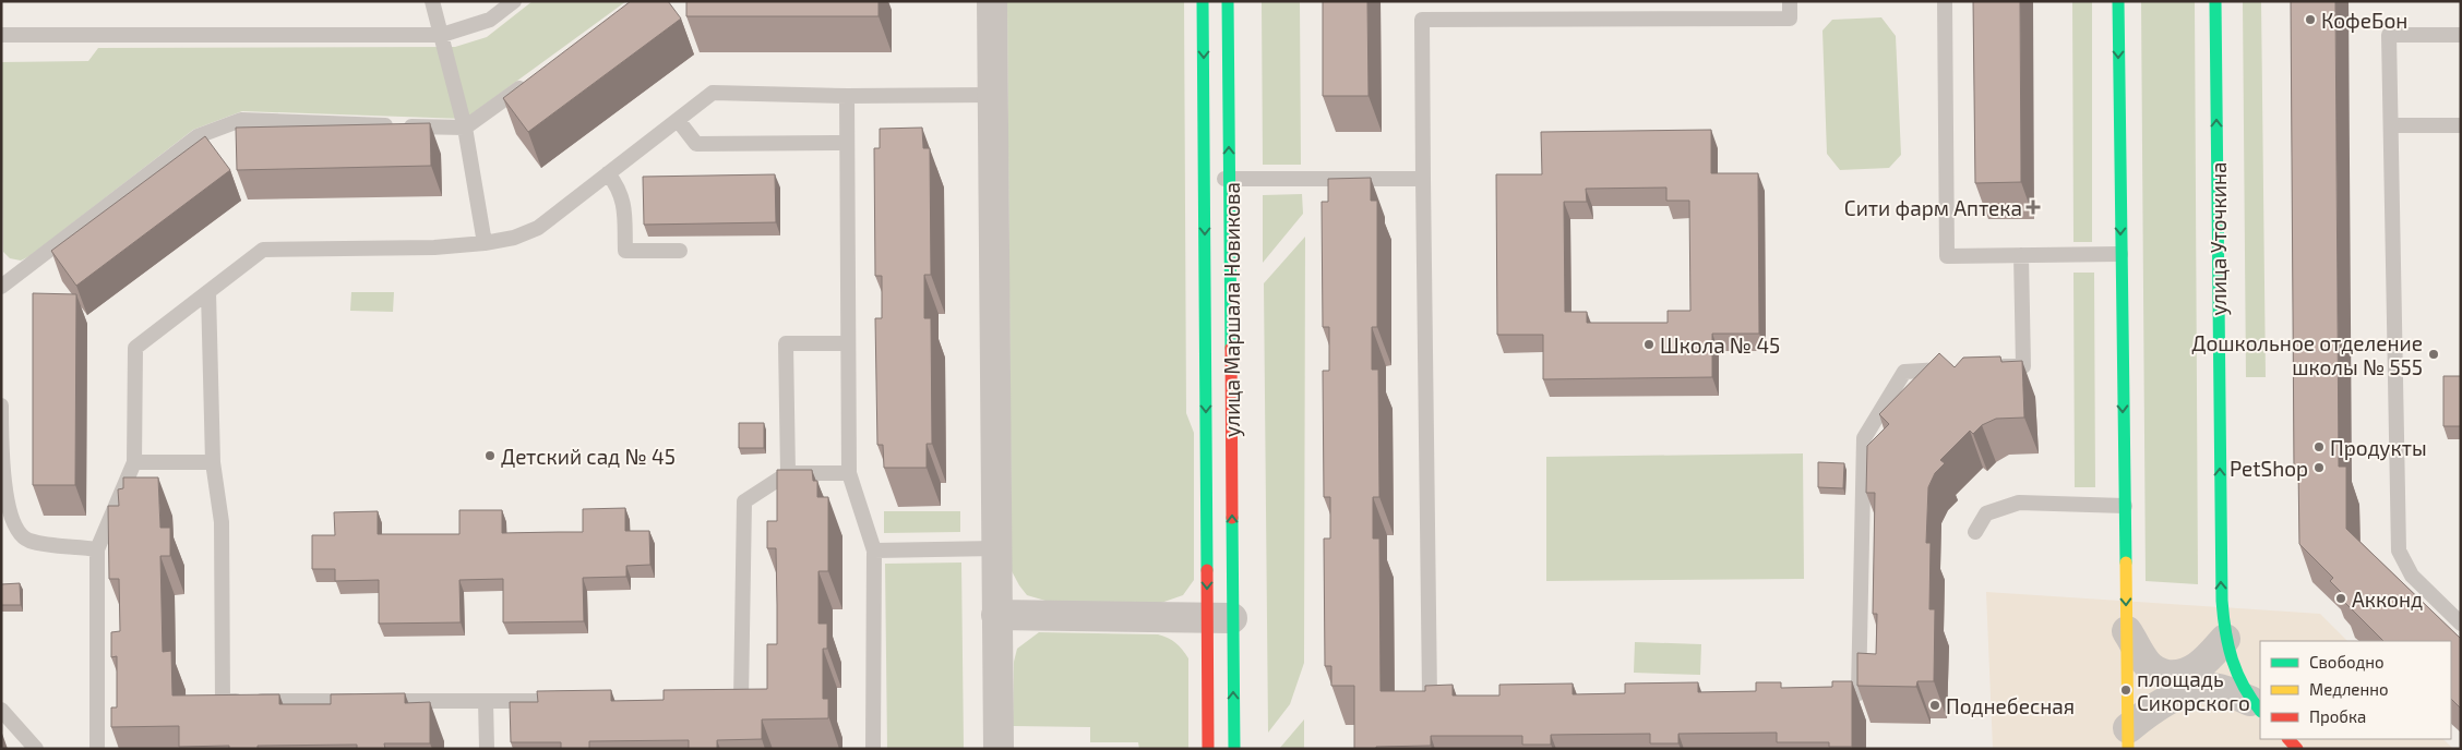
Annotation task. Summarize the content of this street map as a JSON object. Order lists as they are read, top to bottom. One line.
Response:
{"streets":{"street":["улица Уточкина","улица Маршала Новикова"]},"places":{"other":["КофеБон","Школа № 45","Дошкольное отделение школы № 555","Продукты","Детский сад № 45","PetShop","Акконд","площадь Сикорского","Поднебесная"],"health":["Сити фарм Аптека"]},"legend":["Свободно","Медленно","Пробка"]}
